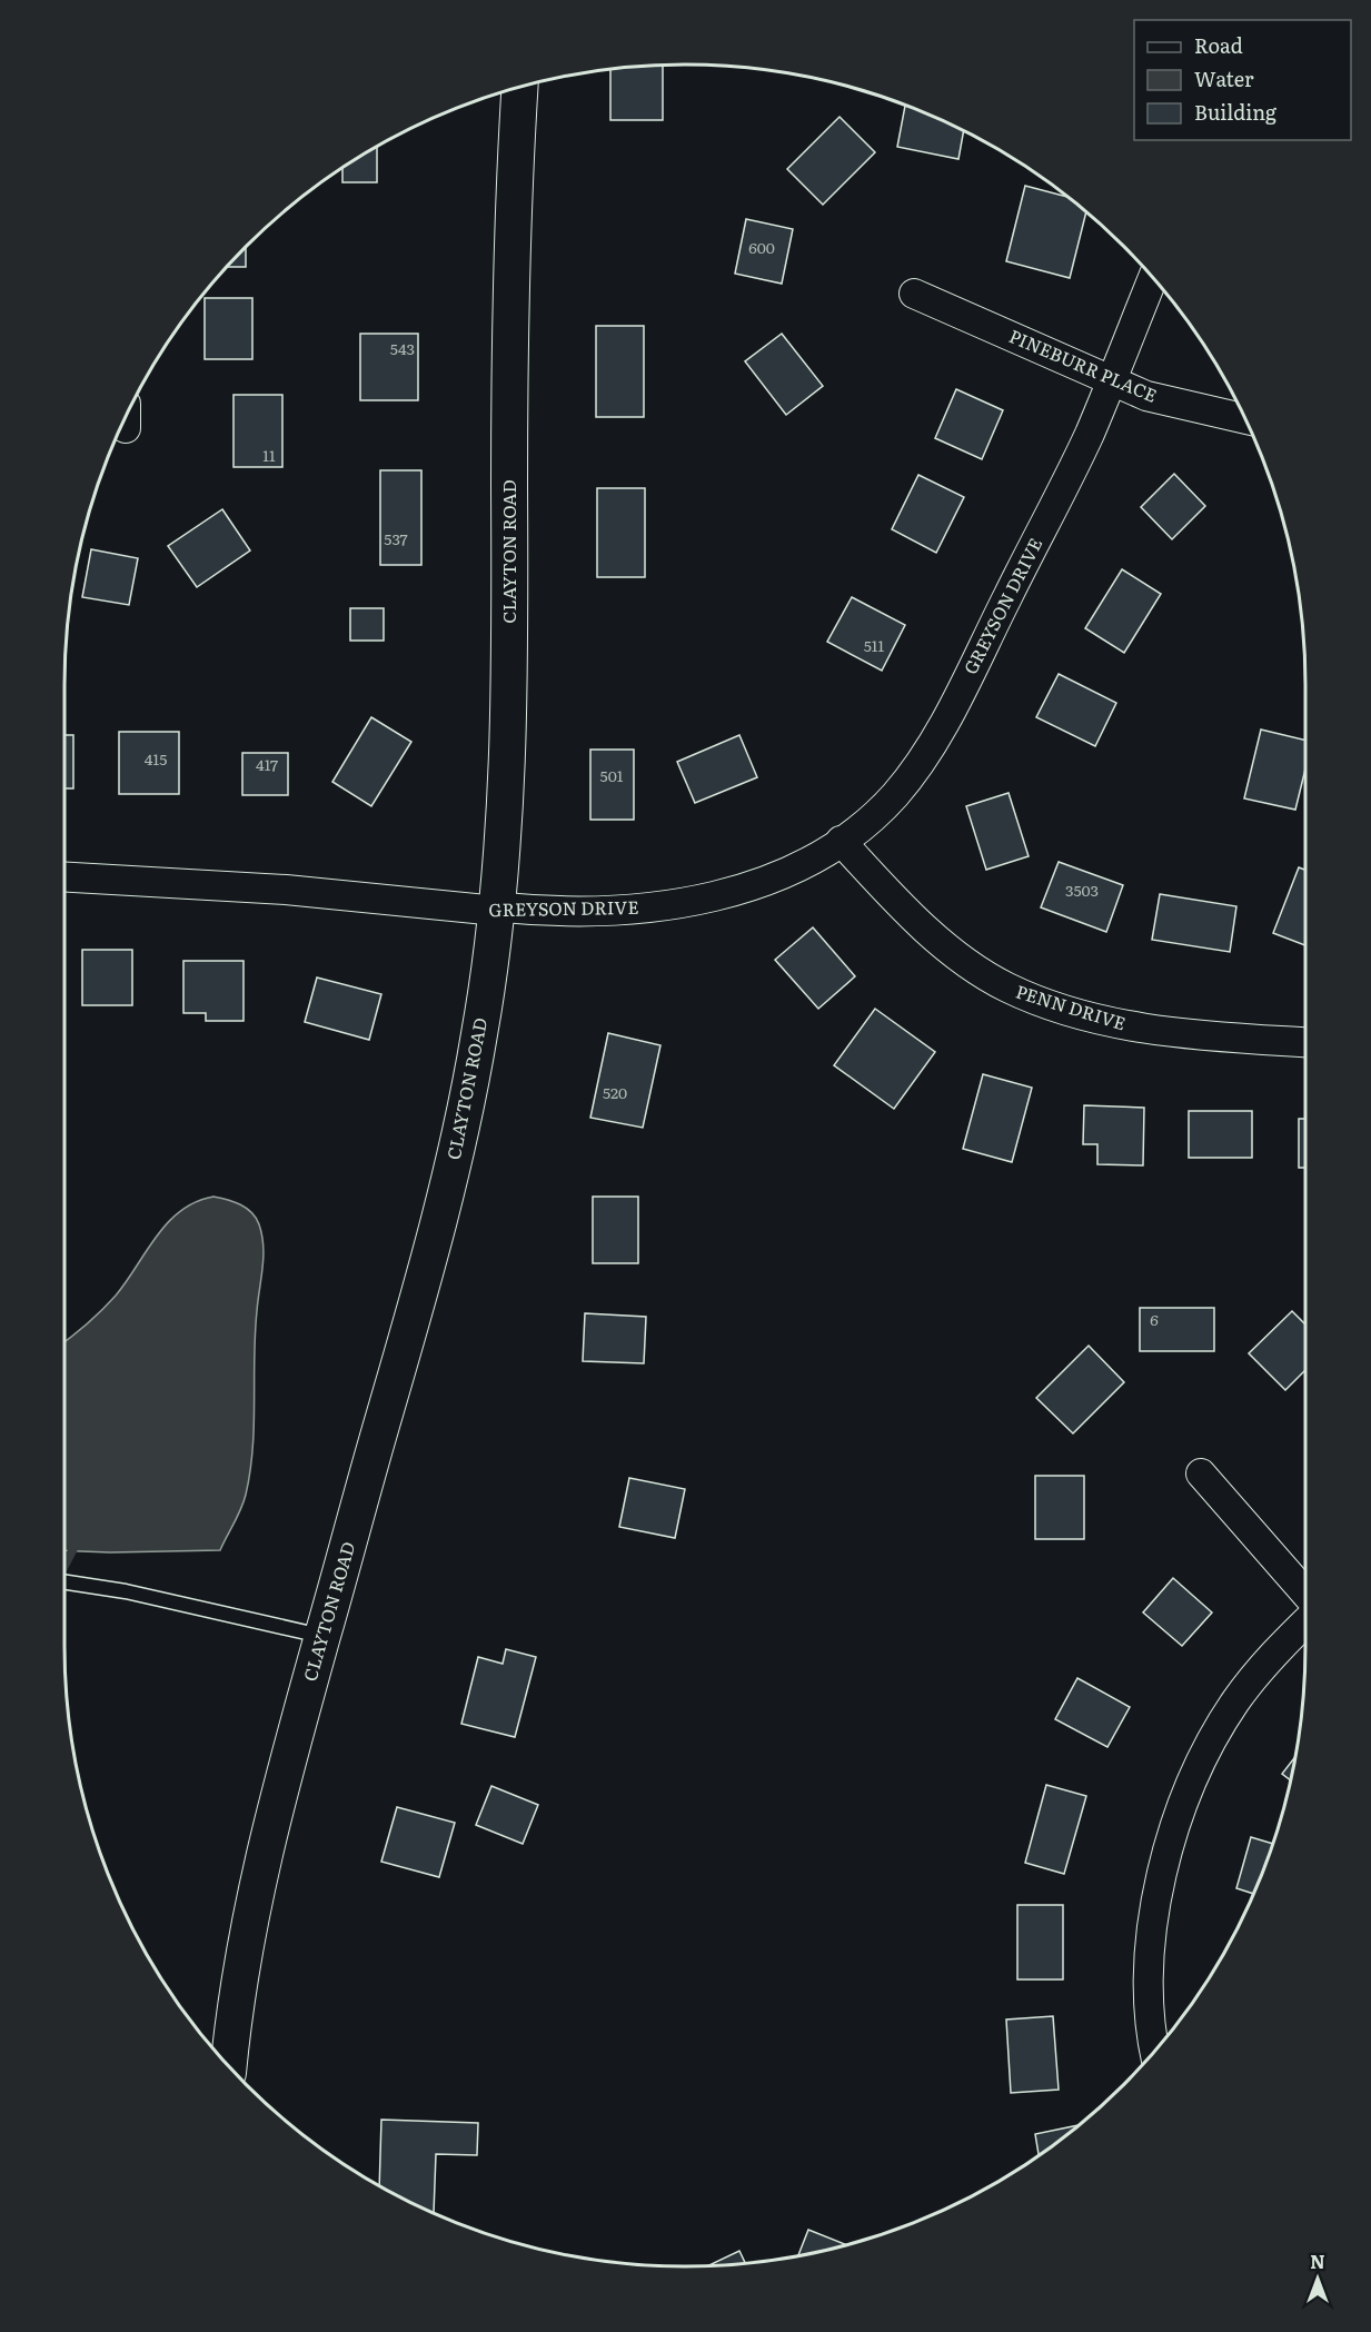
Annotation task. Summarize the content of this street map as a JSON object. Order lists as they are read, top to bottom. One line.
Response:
{"streets":{"street":["PINEBURR PLACE","CLAYTON ROAD","GREYSON DRIVE","PENN DRIVE"]},"crossings":[["PINEBURR PLACE","GREYSON DRIVE"],["CLAYTON ROAD","GREYSON DRIVE"],["GREYSON DRIVE","PENN DRIVE"]],"house_numbers":["600","543","11","537","511","415","417","501","3503","520","6"],"legend":["Road","Water","Building"],"north":"top"}
